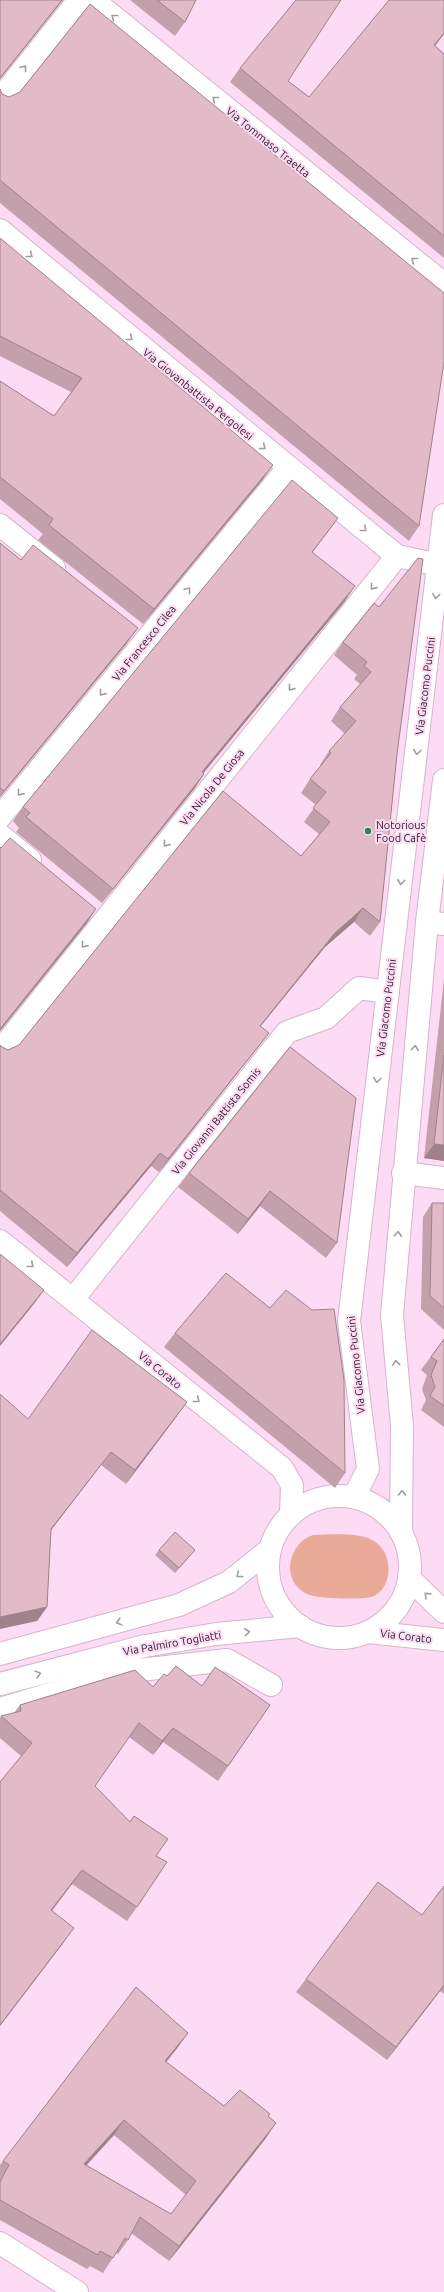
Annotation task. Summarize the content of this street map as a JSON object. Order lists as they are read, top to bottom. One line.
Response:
{"streets":{"street":["Via Tommaso Traetta","Via Giovanbattista Pergolesi","Via Francesco Cilea","Via Giacomo Puccini","Via Nicola De Giosa","Via Giovanni Battista Somis","Via Corato","Via Palmiro Togliatti"]},"crossings":[["Via Giovanbattista Pergolesi","Via Francesco Cilea"],["Via Giovanbattista Pergolesi","Via Nicola De Giosa"],["Via Giacomo Puccini","Via Giovanni Battista Somis"],["Via Giacomo Puccini","Via Corato"],["Via Giacomo Puccini","Via Palmiro Togliatti"],["Via Giovanni Battista Somis","Via Corato"],["Via Corato","Via Palmiro Togliatti"]],"one_way":["Via Tommaso Traetta","Via Giovanbattista Pergolesi","Via Nicola De Giosa","Via Corato"],"places":["Notorious Food Cafè"]}
